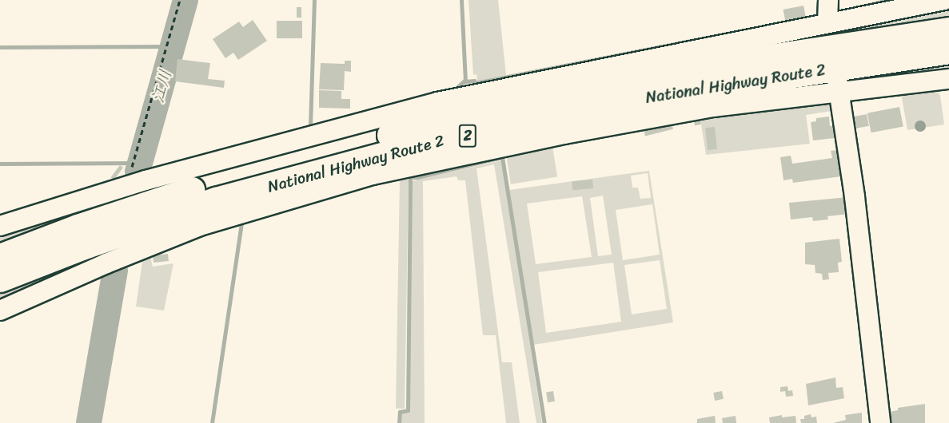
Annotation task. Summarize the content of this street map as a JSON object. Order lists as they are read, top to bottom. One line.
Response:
{"streets":{"highway":["National Highway Route 2","2"]},"water":["江川"]}
